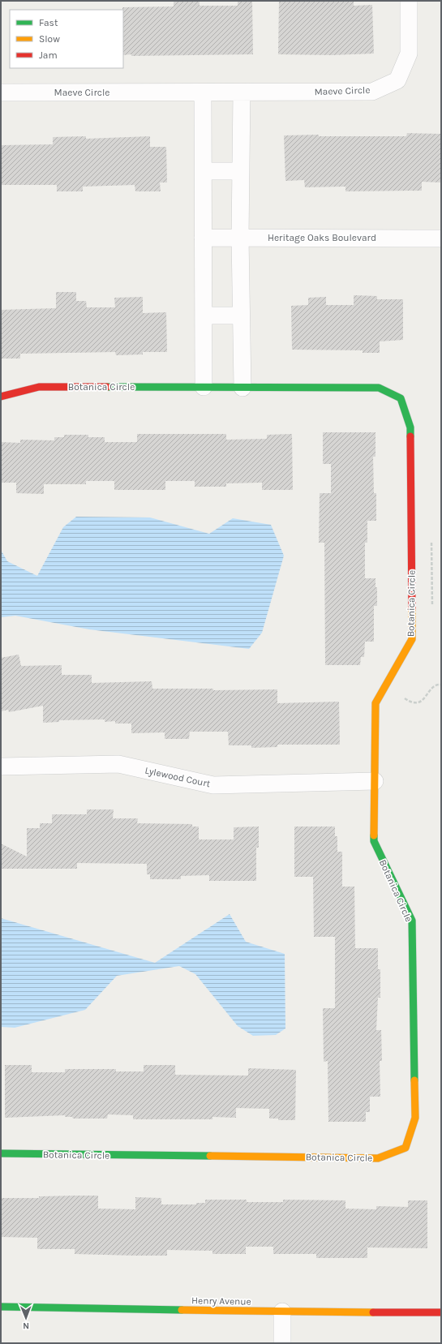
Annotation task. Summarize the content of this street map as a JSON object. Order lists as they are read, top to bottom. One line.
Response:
{"streets":{"street":["Maeve Circle","Heritage Oaks Boulevard","Botanica Circle","Lylewood Court","Henry Avenue"]},"crossings":[["Botanica Circle","Lylewood Court"]],"legend":["Fast","Slow","Jam"],"north":"bottom"}
